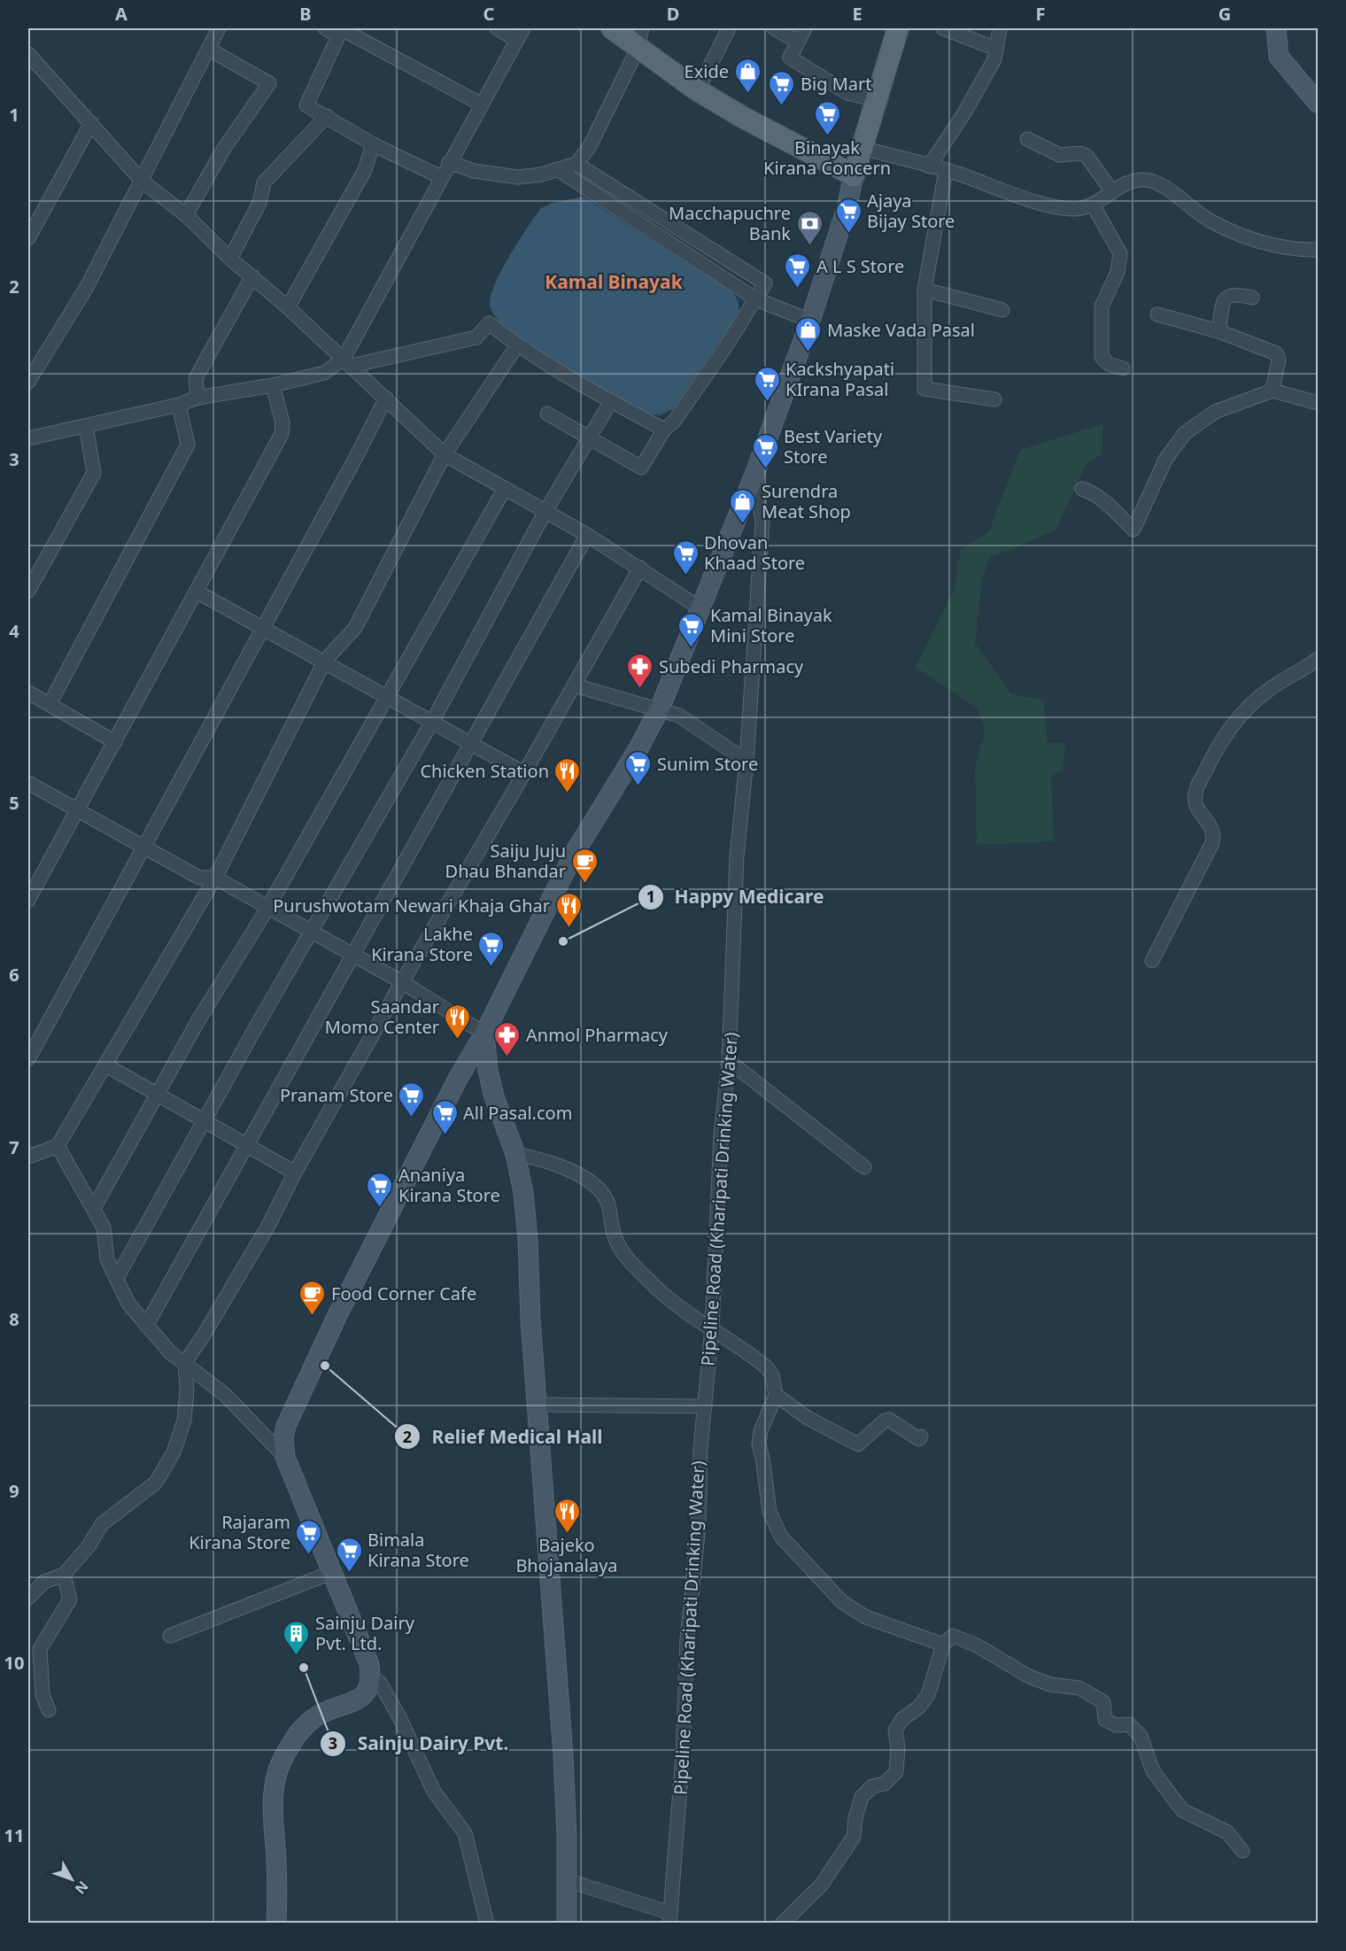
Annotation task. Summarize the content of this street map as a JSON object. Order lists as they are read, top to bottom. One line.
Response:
{"streets":{"street":["Pipeline Road (Kharipati Drinking Water)"]},"districts":["Kamal Binayak"],"places":{"shop":["Exide","Maske Vada Pasal","Surendra Meat Shop"],"supermarket":["Big Mart","Binayak Kirana Concern","Ajaya Bijay Store","A L S Store","Kackshyapati KIrana Pasal","Best Variety Store","Dhovan Khaad Store","Kamal Binayak Mini Store","Sunim Store","Lakhe Kirana Store","Pranam Store","All Pasal.com","Ananiya Kirana Store","Rajaram Kirana Store","Bimala Kirana Store"],"bank":["Macchapuchre Bank"],"pharmacy":["Subedi Pharmacy","Anmol Pharmacy"],"restaurant":["Chicken Station","Purushwotam Newari Khaja Ghar","Saandar Momo Center","Bajeko Bhojanalaya"],"cafe":["Saiju Juju Dhau Bhandar","Food Corner Cafe"],"other":["Happy Medicare","Relief Medical Hall","Sainju Dairy Pvt."],"building":["Sainju Dairy Pvt. Ltd."]},"north":"bottom right","grid":{"columns":["A","B","C","D","E","F","G"],"rows":["1","2","3","4","5","6","7","8","9","10","11"]}}
